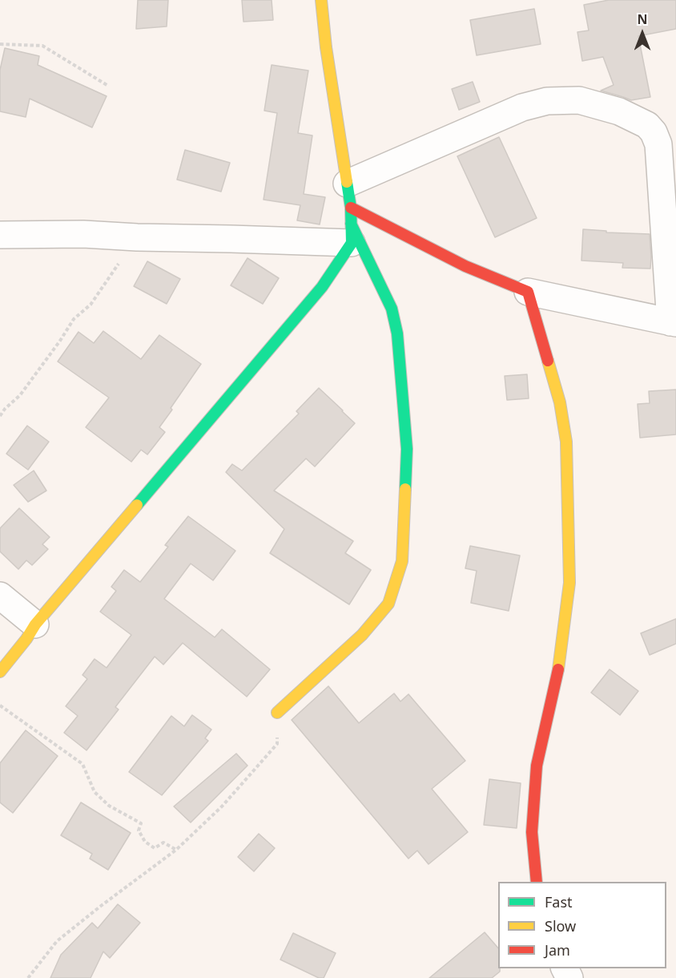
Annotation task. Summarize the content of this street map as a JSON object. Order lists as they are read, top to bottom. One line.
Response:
{"legend":["Fast","Slow","Jam"],"north":"top"}
